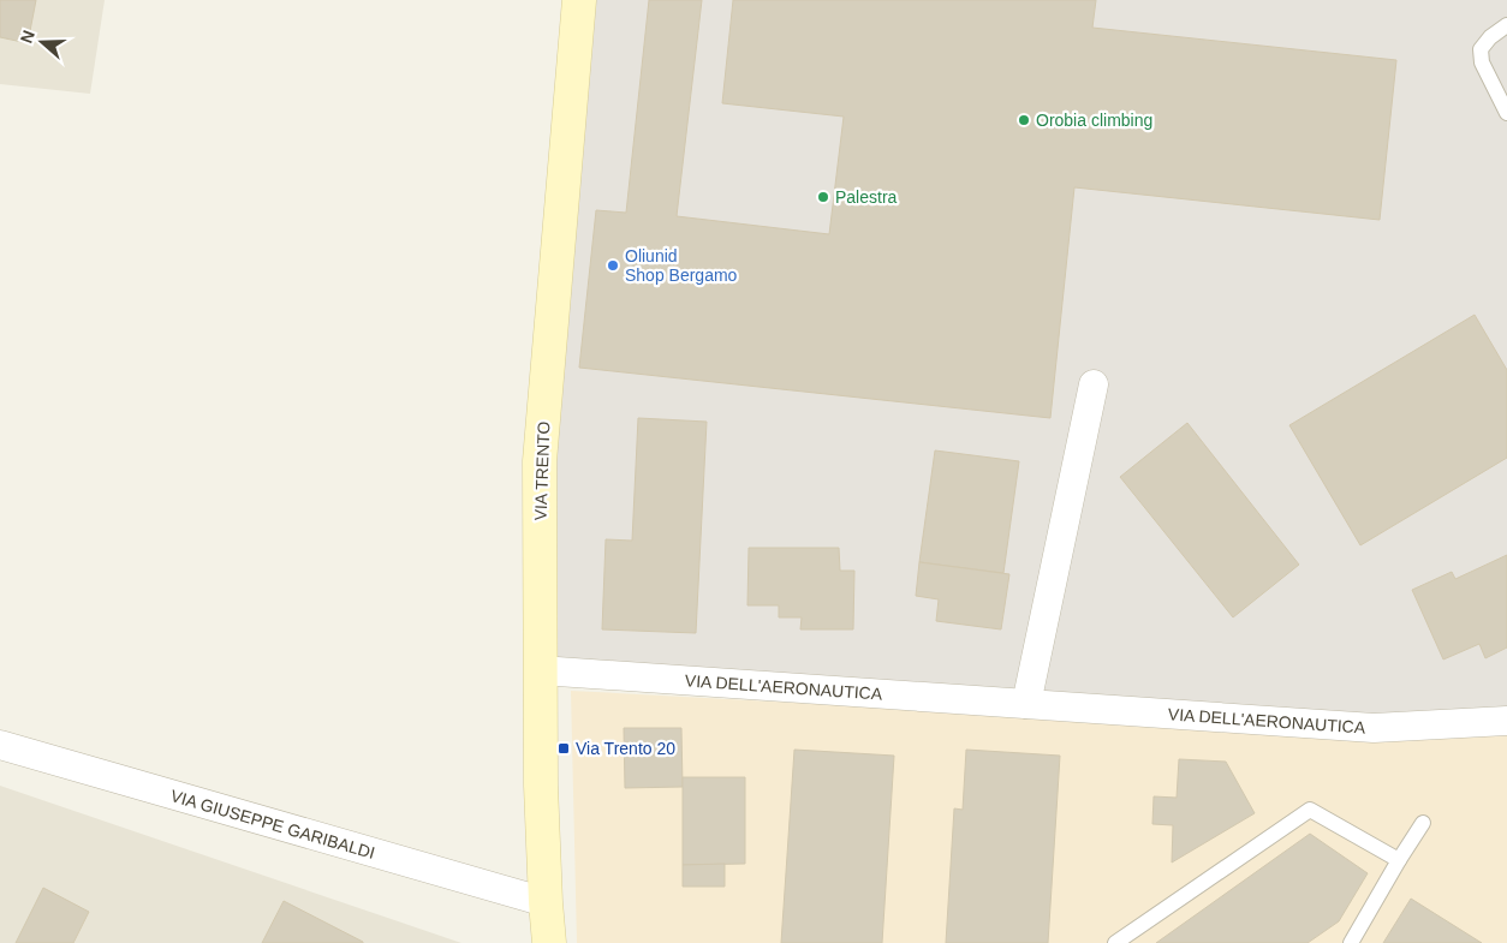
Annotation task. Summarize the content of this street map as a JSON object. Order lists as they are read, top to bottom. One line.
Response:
{"streets":{"street":["VIA TRENTO","VIA DELL'AERONAUTICA","VIA GIUSEPPE GARIBALDI"]},"crossings":[["VIA TRENTO","VIA DELL'AERONAUTICA"],["VIA TRENTO","VIA GIUSEPPE GARIBALDI"]],"places":{"other":["Orobia climbing","Palestra","Oliunid Shop Bergamo"],"transit":["Via Trento 20"]},"north":"left"}
